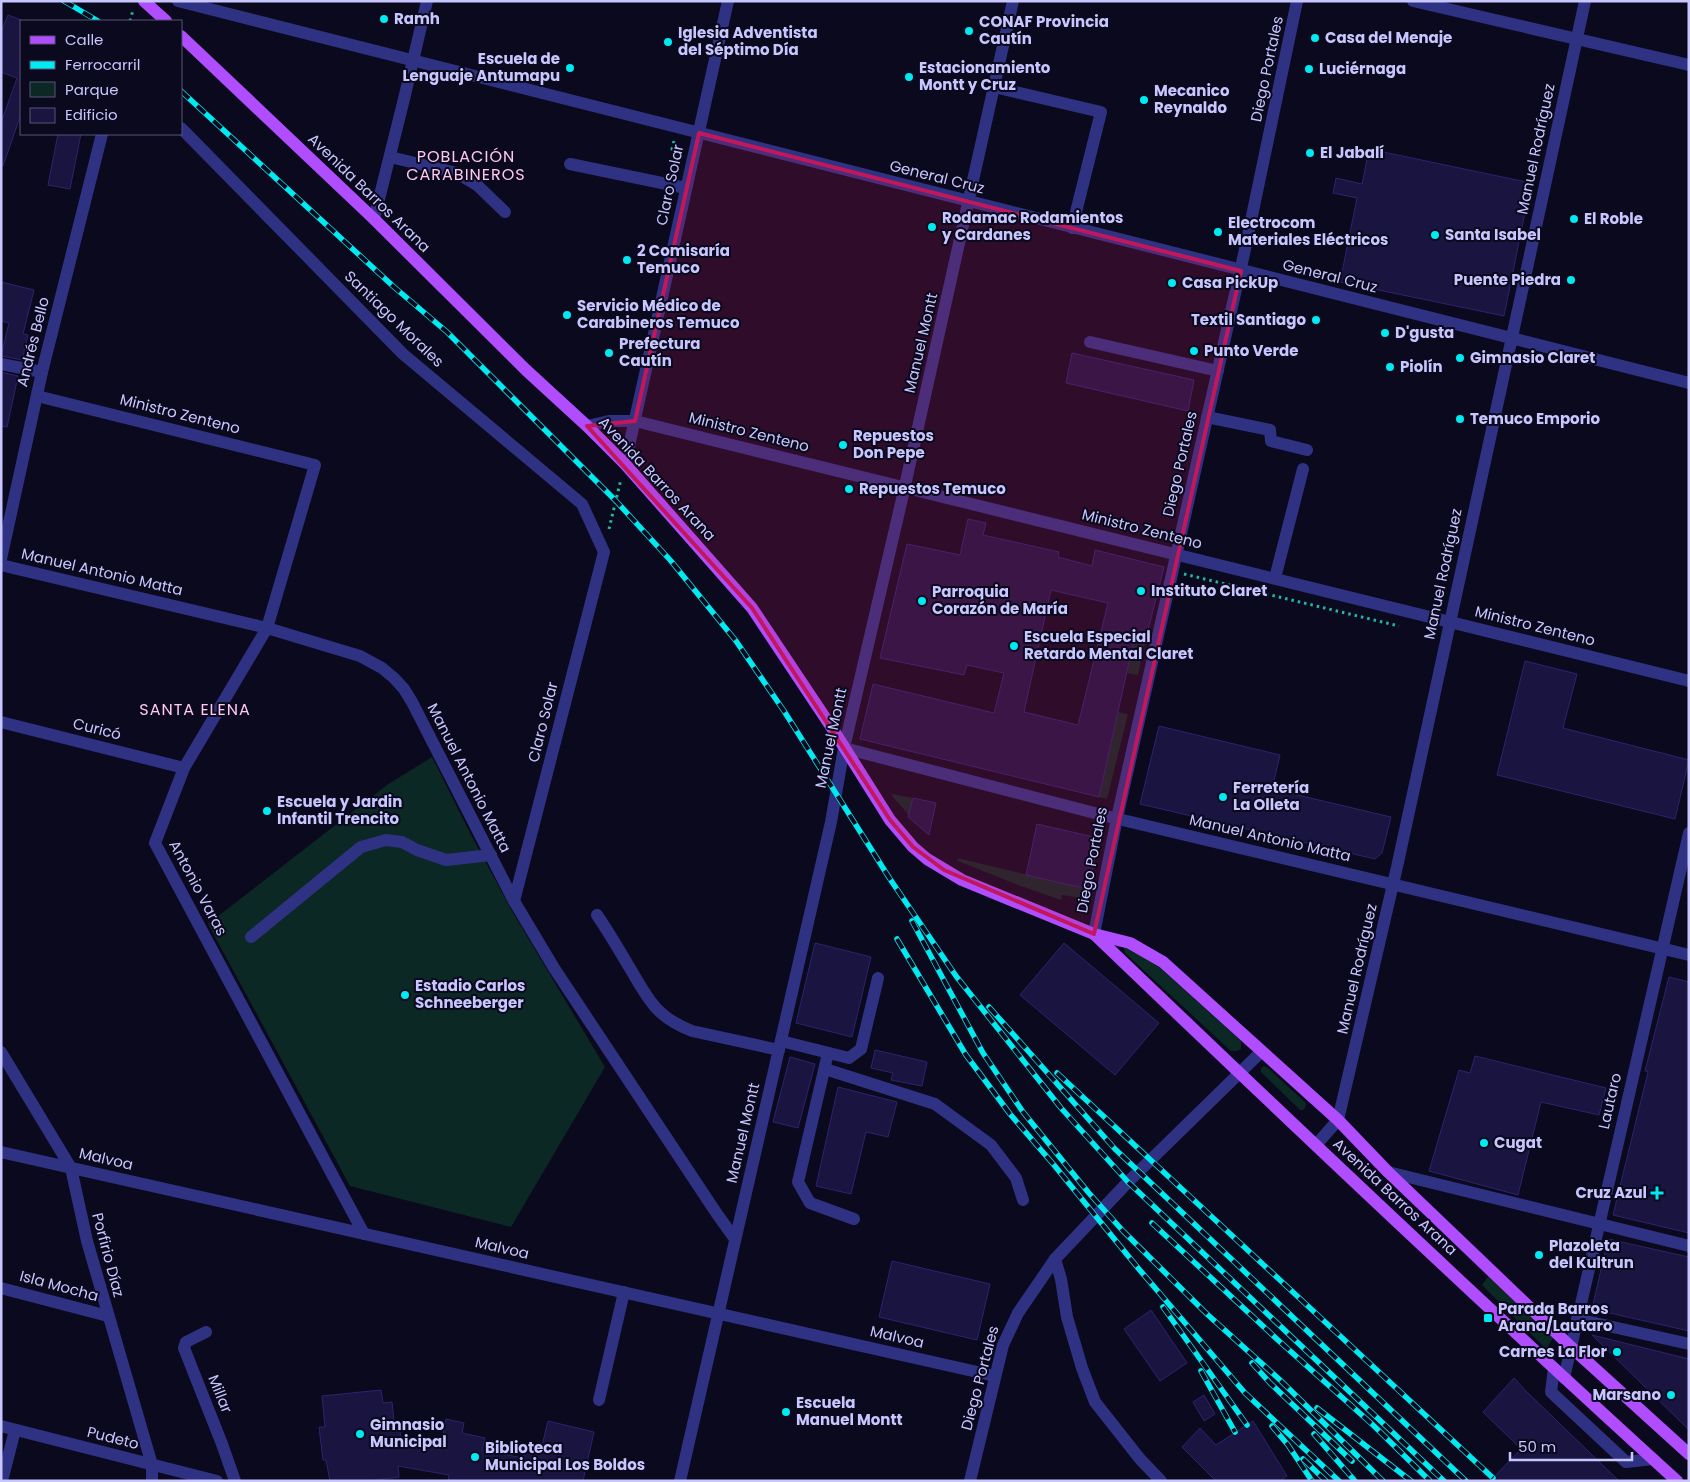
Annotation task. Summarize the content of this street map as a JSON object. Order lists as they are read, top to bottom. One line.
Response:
{"streets":{"main road":["Avenida Barros Arana"],"street":["Diego Portales","Manuel Rodríguez","General Cruz","Claro Solar","Santiago Morales","Andrés Bello","Manuel Montt","Ministro Zenteno","Manuel Antonio Matta","Curicó","Antonio Varas","Lautaro","Malvoa","Porfirio Díaz","Isla Mocha","Millar","Pudeto"]},"crossings":[["Diego Portales","General Cruz"],["Diego Portales","Avenida Barros Arana"],["Diego Portales","Ministro Zenteno"],["Diego Portales","Manuel Antonio Matta"],["Diego Portales","Malvoa"],["Manuel Rodríguez","General Cruz"],["Manuel Rodríguez","Avenida Barros Arana"],["Manuel Rodríguez","Ministro Zenteno"],["Manuel Rodríguez","Manuel Antonio Matta"],["General Cruz","Claro Solar"],["General Cruz","Manuel Montt"],["Claro Solar","Avenida Barros Arana"],["Claro Solar","Santiago Morales"],["Claro Solar","Ministro Zenteno"],["Claro Solar","Manuel Antonio Matta"],["Avenida Barros Arana","Manuel Montt"],["Avenida Barros Arana","Ministro Zenteno"],["Avenida Barros Arana","Manuel Antonio Matta"],["Avenida Barros Arana","Lautaro"],["Andrés Bello","Ministro Zenteno"],["Manuel Montt","Ministro Zenteno"],["Manuel Montt","Manuel Antonio Matta"],["Manuel Montt","Malvoa"],["Ministro Zenteno","Antonio Varas"],["Manuel Antonio Matta","Antonio Varas"],["Manuel Antonio Matta","Lautaro"],["Curicó","Antonio Varas"],["Antonio Varas","Malvoa"],["Malvoa","Porfirio Díaz"],["Porfirio Díaz","Isla Mocha"],["Porfirio Díaz","Pudeto"]],"districts":["POBLACIÓN CARABINEROS","SANTA ELENA"],"places":{"other":["Ramh","CONAF Provincia Cautín","Casa del Menaje","Iglesia Adventista del Séptimo Día","Escuela de Lenguaje Antumapu","Luciérnaga","Estacionamiento Montt y Cruz","Mecanico Reynaldo","El Jabalí","El Roble","Rodamac Rodamientos y Cardanes","Electrocom Materiales Eléctricos","Santa Isabel","2 Comisaría Temuco","Puente Piedra","Casa PickUp","Servicio Médico de Carabineros Temuco","Textil Santiago","D'gusta","Punto Verde","Prefectura Cautín","Gimnasio Claret","Piolín","Temuco Emporio","Repuestos Don Pepe","Repuestos Temuco","Instituto Claret","Parroquia Corazón de María","Escuela Especial Retardo Mental Claret","Ferretería La Olleta","Escuela y Jardin Infantil Trencito","Estadio Carlos Schneeberger","Cugat","Plazoleta del Kultrun","Carnes La Flor","Marsano","Escuela Manuel Montt","Gimnasio Municipal","Biblioteca Municipal Los Boldos"],"health":["Cruz Azul"],"transit":["Parada Barros Arana/Lautaro"]},"legend":["Calle","Ferrocarril","Parque","Edificio"],"scale_bar":"50 m"}
